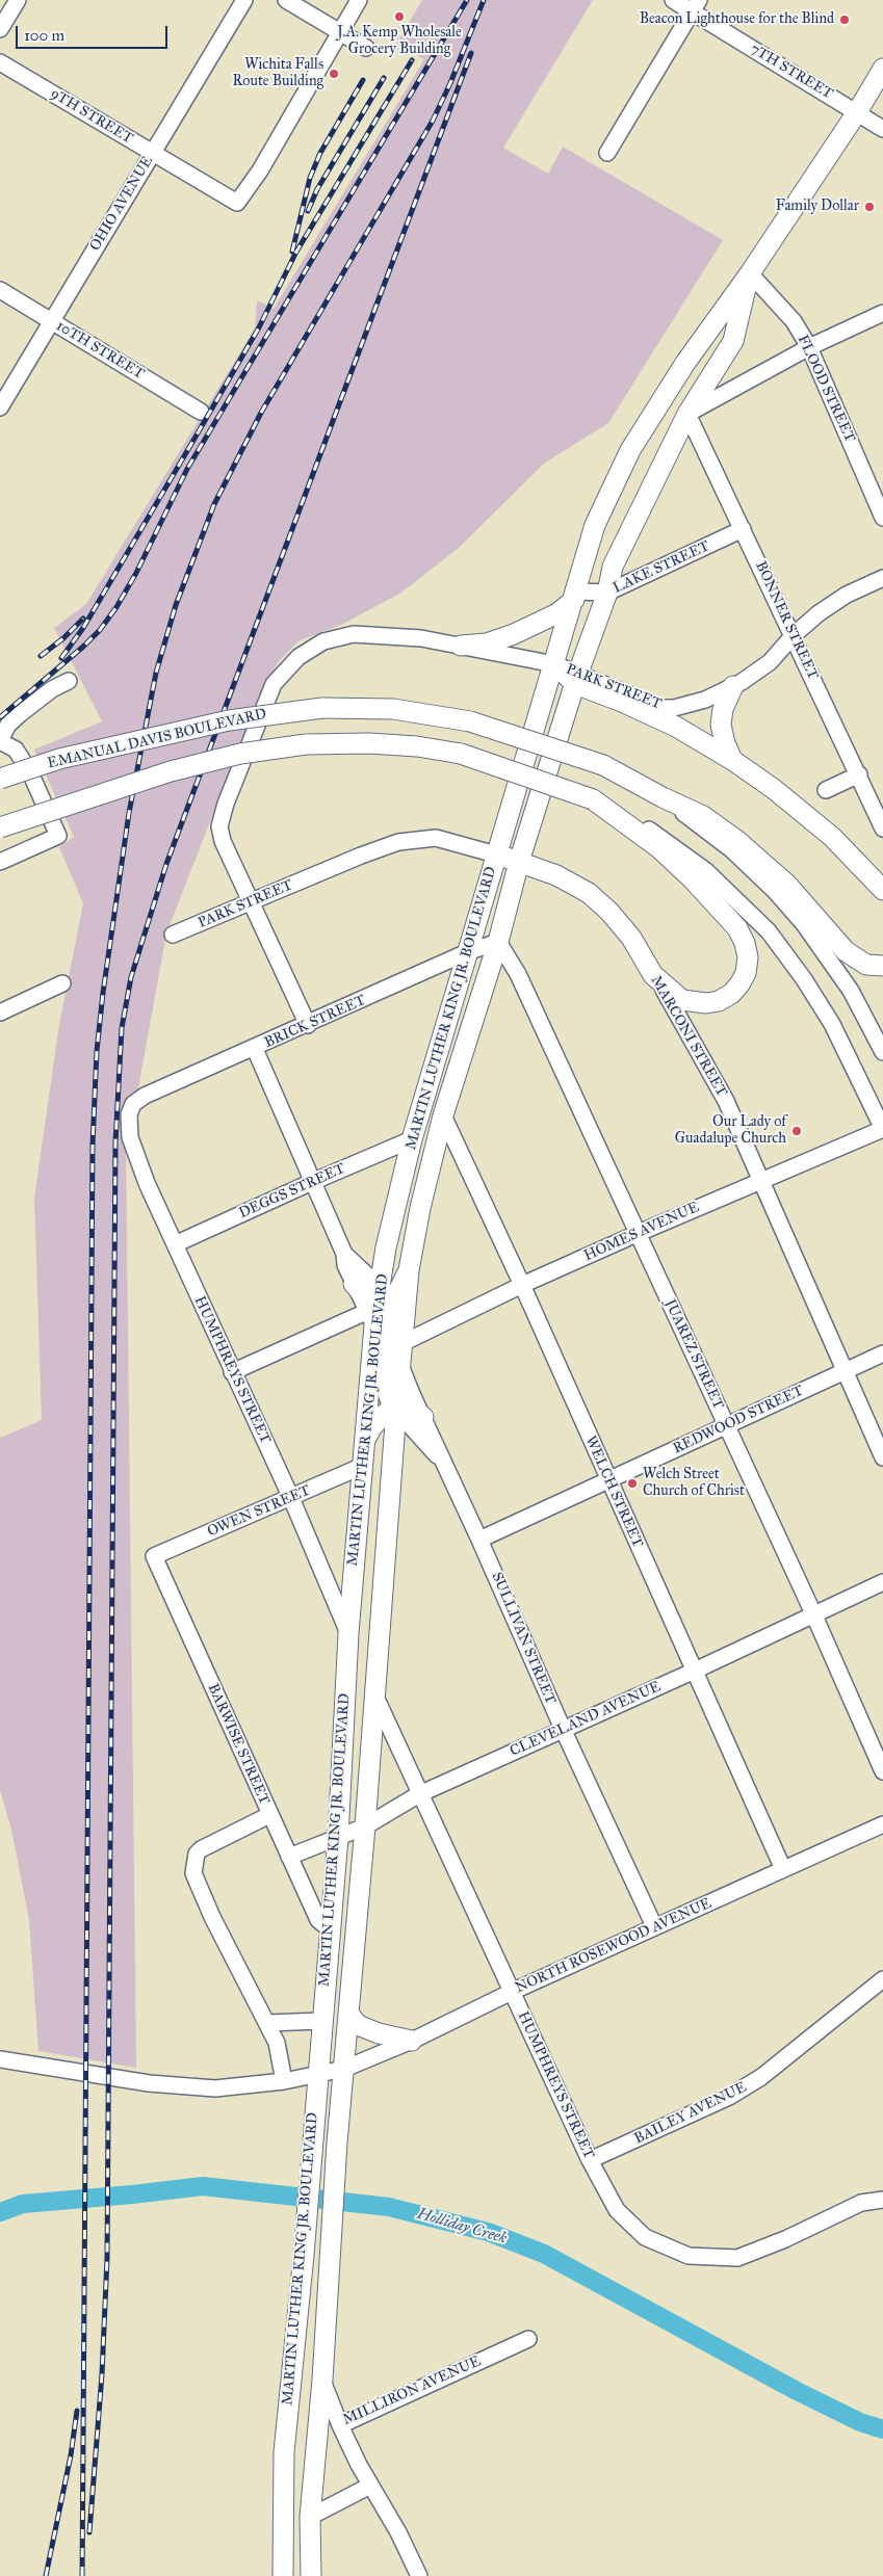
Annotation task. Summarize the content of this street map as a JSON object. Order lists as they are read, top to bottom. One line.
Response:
{"streets":{"main road":["EMANUAL DAVIS BOULEVARD","MARTIN LUTHER KING JR. BOULEVARD","MARCONI STREET"],"street":["7TH STREET","9TH STREET","OHIO AVENUE","10TH STREET","FLOOD STREET","LAKE STREET","BONNER STREET","PARK STREET","BRICK STREET","DEGGS STREET","HOMES AVENUE","JUAREZ STREET","HUMPHREYS STREET","REDWOOD STREET","WELCH STREET","OWEN STREET","SULLIVAN STREET","CLEVELAND AVENUE","BARWISE STREET","NORTH ROSEWOOD AVENUE","BAILEY AVENUE","MILLIRON AVENUE"]},"crossings":[["7TH STREET","MARTIN LUTHER KING JR. BOULEVARD"],["9TH STREET","OHIO AVENUE"],["OHIO AVENUE","10TH STREET"],["FLOOD STREET","MARTIN LUTHER KING JR. BOULEVARD"],["LAKE STREET","BONNER STREET"],["LAKE STREET","MARTIN LUTHER KING JR. BOULEVARD"],["BONNER STREET","PARK STREET"],["BONNER STREET","MARTIN LUTHER KING JR. BOULEVARD"],["PARK STREET","MARTIN LUTHER KING JR. BOULEVARD"],["PARK STREET","MARCONI STREET"],["MARTIN LUTHER KING JR. BOULEVARD","BRICK STREET"],["MARTIN LUTHER KING JR. BOULEVARD","MARCONI STREET"],["MARTIN LUTHER KING JR. BOULEVARD","DEGGS STREET"],["MARTIN LUTHER KING JR. BOULEVARD","HOMES AVENUE"],["MARTIN LUTHER KING JR. BOULEVARD","JUAREZ STREET"],["MARTIN LUTHER KING JR. BOULEVARD","HUMPHREYS STREET"],["MARTIN LUTHER KING JR. BOULEVARD","WELCH STREET"],["MARTIN LUTHER KING JR. BOULEVARD","OWEN STREET"],["MARTIN LUTHER KING JR. BOULEVARD","SULLIVAN STREET"],["MARTIN LUTHER KING JR. BOULEVARD","CLEVELAND AVENUE"],["MARTIN LUTHER KING JR. BOULEVARD","BARWISE STREET"],["MARTIN LUTHER KING JR. BOULEVARD","NORTH ROSEWOOD AVENUE"],["MARTIN LUTHER KING JR. BOULEVARD","MILLIRON AVENUE"],["BRICK STREET","JUAREZ STREET"],["BRICK STREET","HUMPHREYS STREET"],["BRICK STREET","SULLIVAN STREET"],["MARCONI STREET","HOMES AVENUE"],["MARCONI STREET","REDWOOD STREET"],["DEGGS STREET","HUMPHREYS STREET"],["DEGGS STREET","SULLIVAN STREET"],["HOMES AVENUE","JUAREZ STREET"],["HOMES AVENUE","WELCH STREET"],["JUAREZ STREET","REDWOOD STREET"],["JUAREZ STREET","CLEVELAND AVENUE"],["HUMPHREYS STREET","OWEN STREET"],["HUMPHREYS STREET","CLEVELAND AVENUE"],["HUMPHREYS STREET","NORTH ROSEWOOD AVENUE"],["HUMPHREYS STREET","BAILEY AVENUE"],["REDWOOD STREET","WELCH STREET"],["REDWOOD STREET","SULLIVAN STREET"],["WELCH STREET","CLEVELAND AVENUE"],["WELCH STREET","NORTH ROSEWOOD AVENUE"],["OWEN STREET","BARWISE STREET"],["SULLIVAN STREET","CLEVELAND AVENUE"],["SULLIVAN STREET","NORTH ROSEWOOD AVENUE"],["CLEVELAND AVENUE","BARWISE STREET"]],"water":["Holliday Creek"],"places":["J.A. Kemp Wholesale Grocery Building","Beacon Lighthouse for the Blind","Wichita Falls Route Building","Family Dollar","Our Lady of Guadalupe Church","Welch Street Church of Christ"],"scale_bar":"100 m"}
